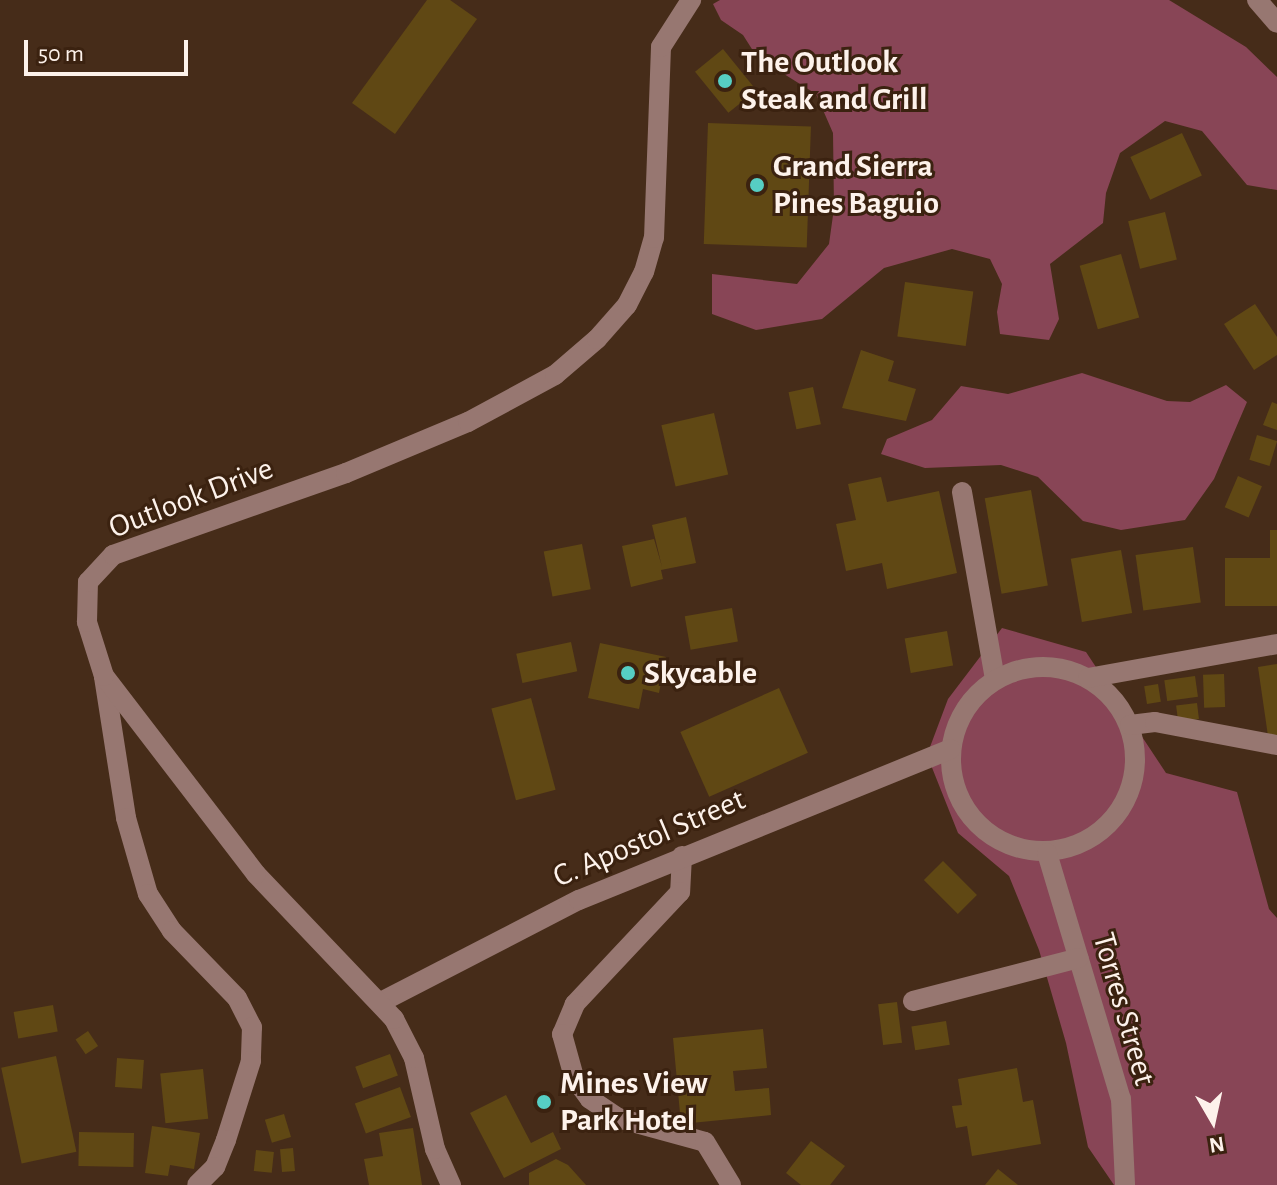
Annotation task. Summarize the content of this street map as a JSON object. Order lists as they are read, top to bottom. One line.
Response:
{"streets":{"street":["Outlook Drive","C. Apostol Street","Torres Street"]},"crossings":[["Outlook Drive","C. Apostol Street"],["C. Apostol Street","Torres Street"]],"places":["The Outlook Steak and Grill","Grand Sierra Pines Baguio","Skycable","Mines View Park Hotel"],"scale_bar":"50 m","north":"bottom"}
